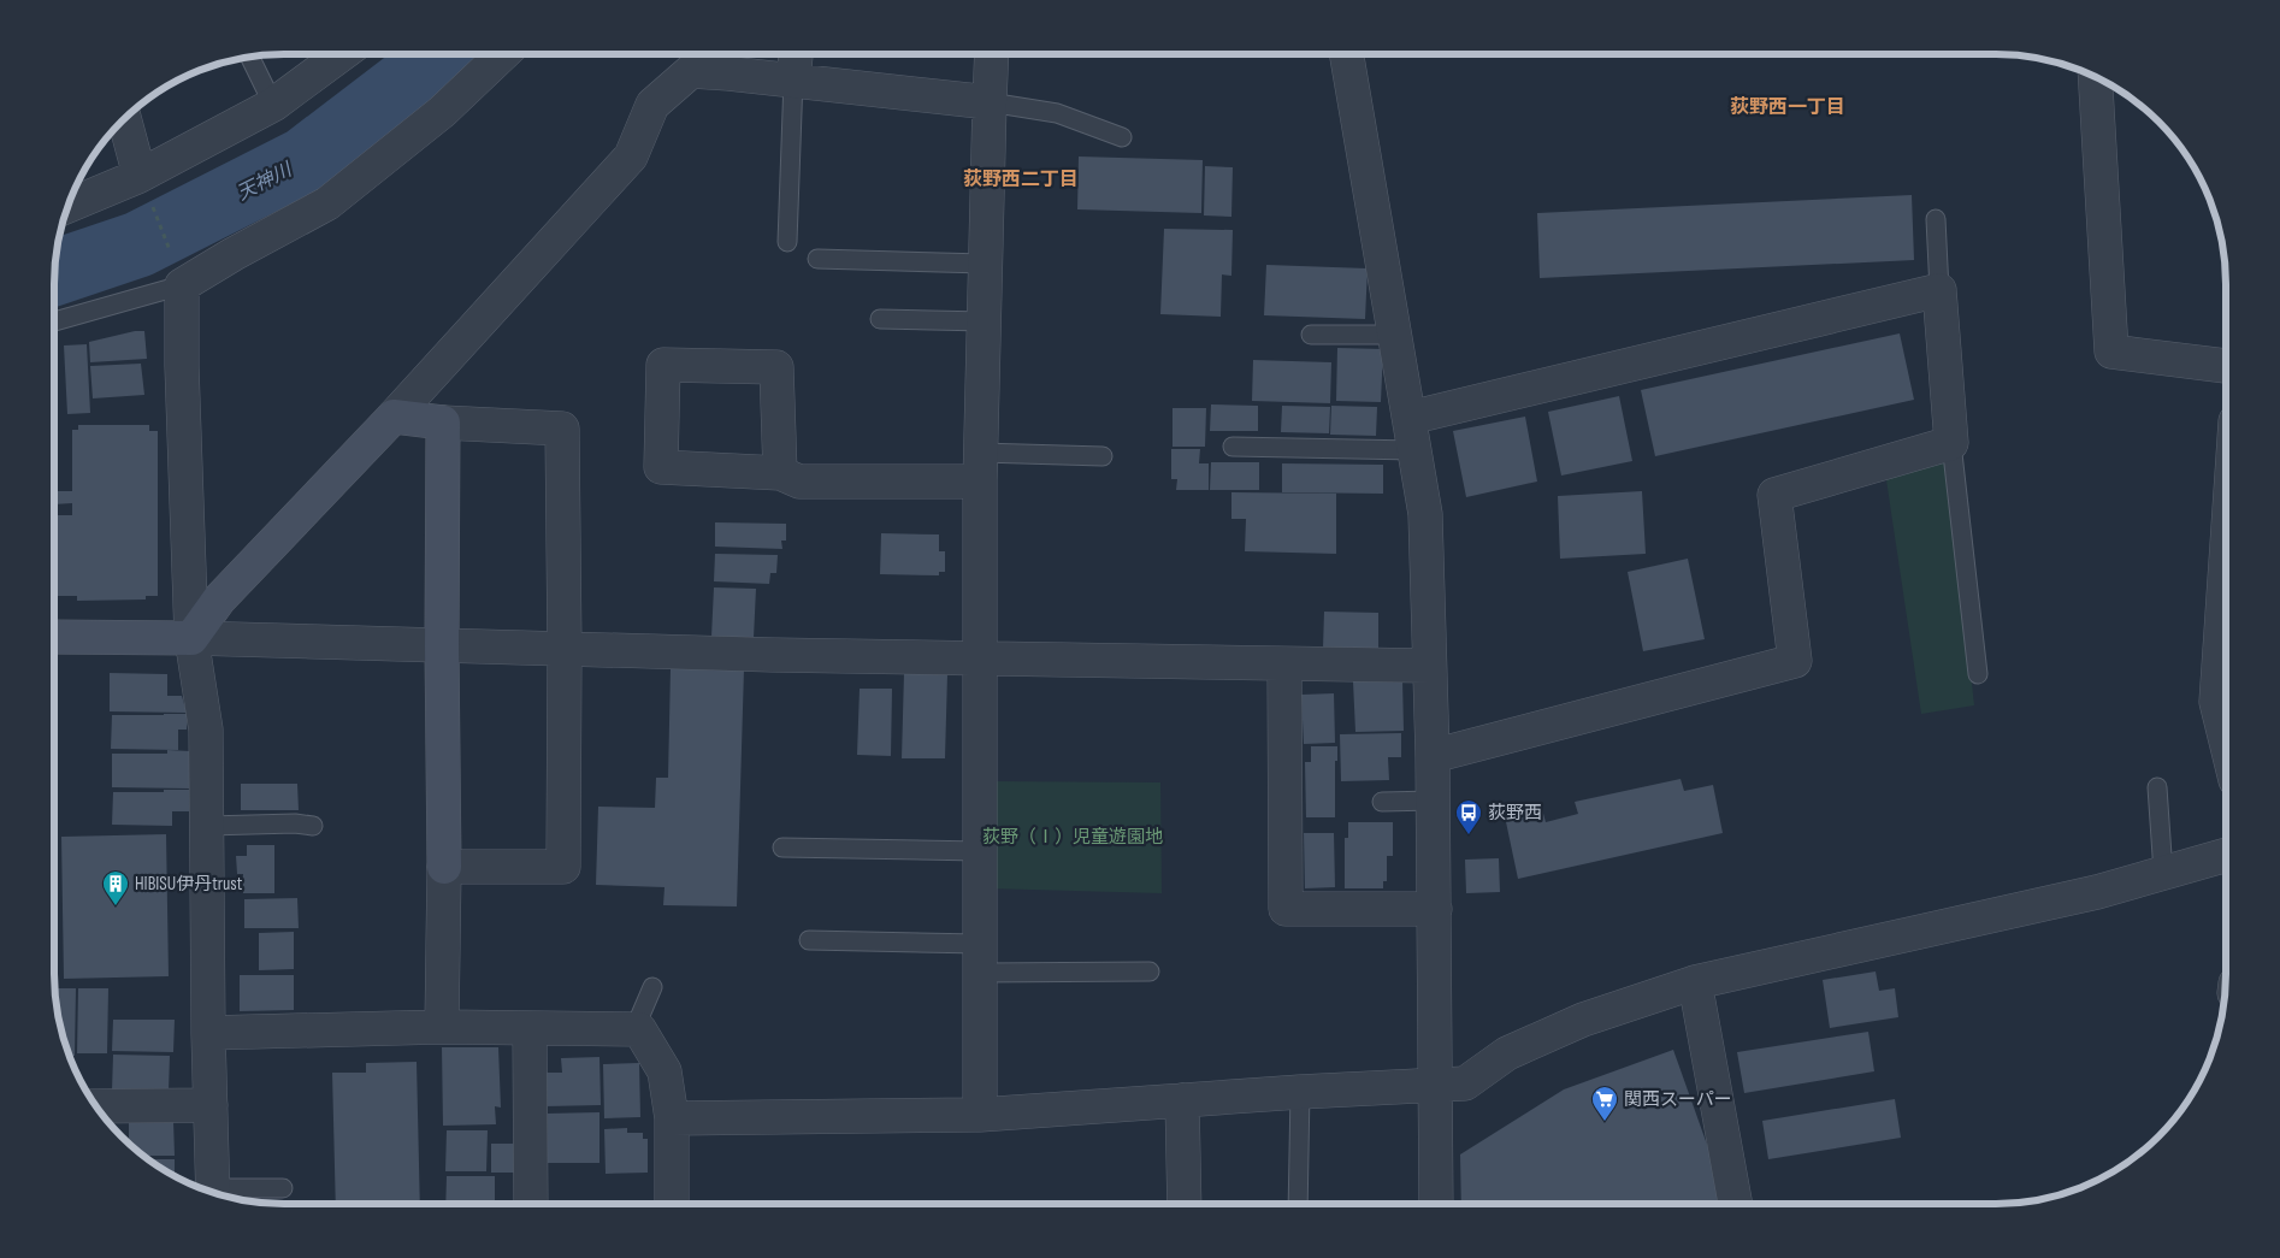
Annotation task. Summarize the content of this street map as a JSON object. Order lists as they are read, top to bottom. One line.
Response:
{"districts":["荻野西一丁目","荻野西二丁目"],"water":["天神川"],"parks":["荻野（Ⅰ）児童遊園地"],"places":{"bus stop":["荻野西"],"building":["HIBISU伊丹trust"],"supermarket":["関西スーパー"]}}
